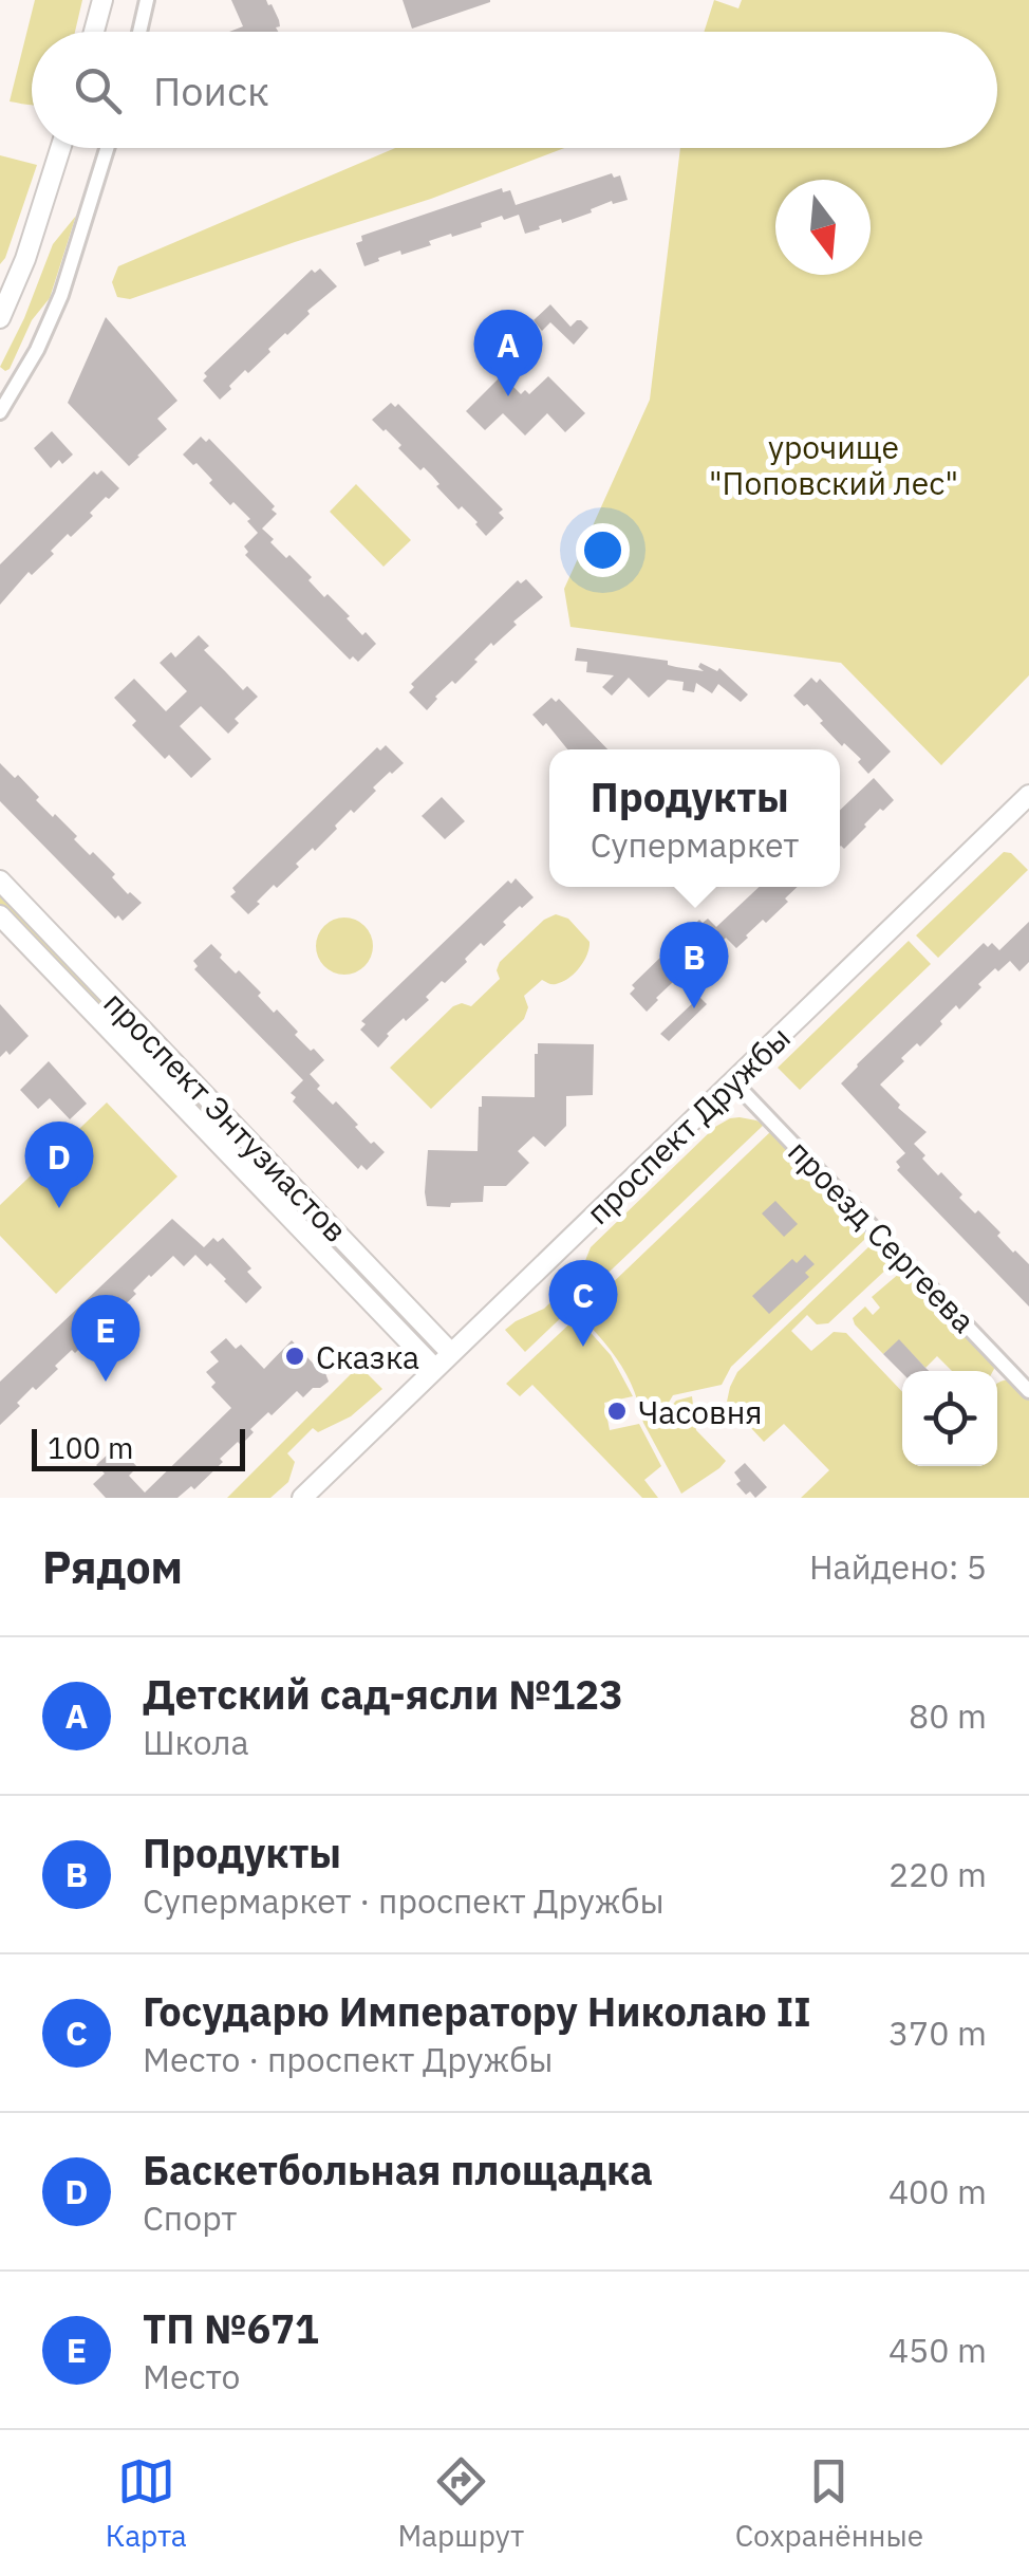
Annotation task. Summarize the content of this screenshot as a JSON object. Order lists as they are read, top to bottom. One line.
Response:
{"streets":{"main road":["проспект Энтузиастов","проспект Дружбы"],"street":["проезд Сергеева"]},"crossings":[["проспект Энтузиастов","проспект Дружбы"],["проспект Дружбы","проезд Сергеева"]],"parks":["урочище \"Поповский лес\""],"places":["Сказка","Часовня"],"scale_bar":"100 m","north":"bottom","page":{"search":"Поиск","pins":["A","B","D","C","E"],"popup":["Продукты","Супермаркет"],"scale":"100 m","heading":["Рядом","Найдено: 5"],"list":[{"mark":"A","name":"Детский сад-ясли №123","note":"Школа","value":"80 m"},{"mark":"B","name":"Продукты","note":"Супермаркет · проспект Дружбы","value":"220 m"},{"mark":"C","name":"Государю Императору Николаю II","note":"Место · проспект Дружбы","value":"370 m"},{"mark":"D","name":"Баскетбольная площадка","note":"Спорт","value":"400 m"},{"mark":"E","name":"ТП №671","note":"Место","value":"450 m"}],"nav":["Карта","Маршрут","Сохранённые"]}}
